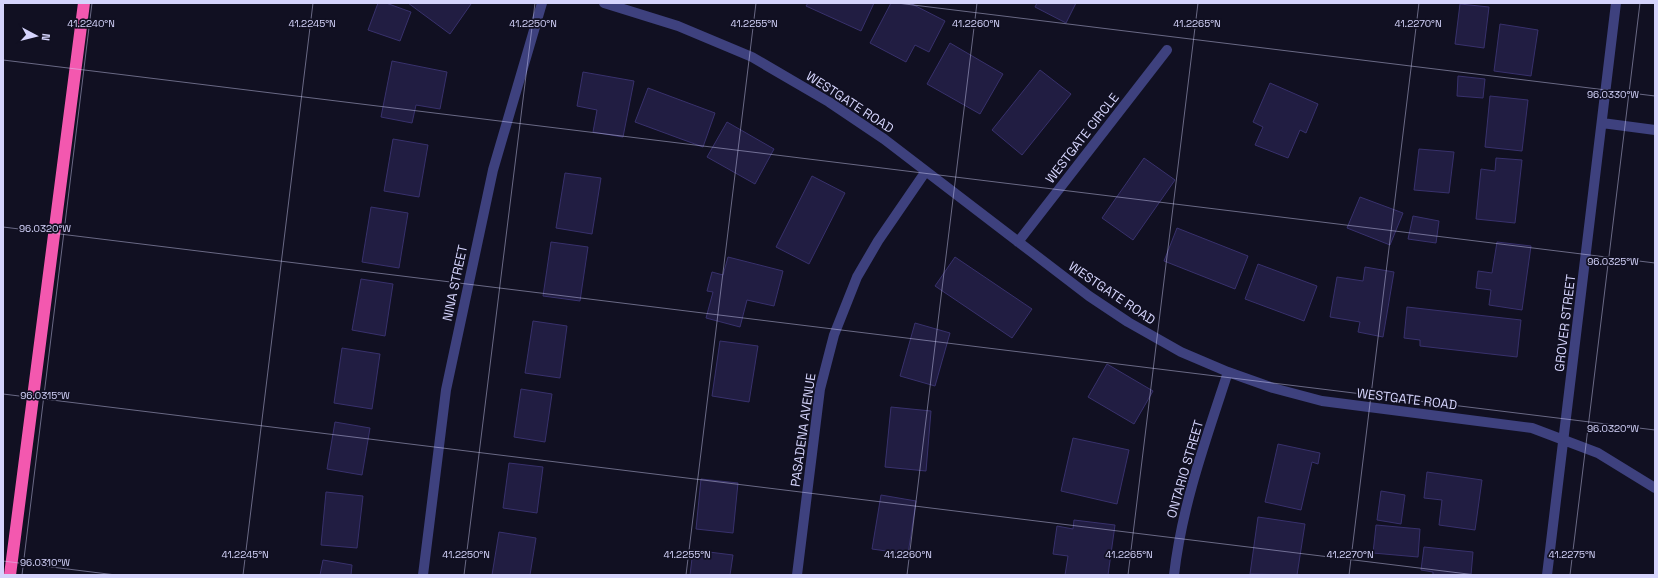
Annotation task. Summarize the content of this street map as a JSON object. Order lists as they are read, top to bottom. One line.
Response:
{"streets":{"street":["WESTGATE ROAD","WESTGATE CIRCLE","NINA STREET","GROVER STREET","PASADENA AVENUE","ONTARIO STREET"]},"crossings":[["WESTGATE ROAD","WESTGATE CIRCLE"],["WESTGATE ROAD","GROVER STREET"],["WESTGATE ROAD","PASADENA AVENUE"],["WESTGATE ROAD","ONTARIO STREET"]],"north":"right","coordinates":["41.2240°N","41.2245°N","41.2250°N","41.2255°N","41.2260°N","41.2265°N","41.2270°N","96.0330°W","96.0320°W","96.0325°W","96.0315°W","41.2275°N","96.0310°W"]}
